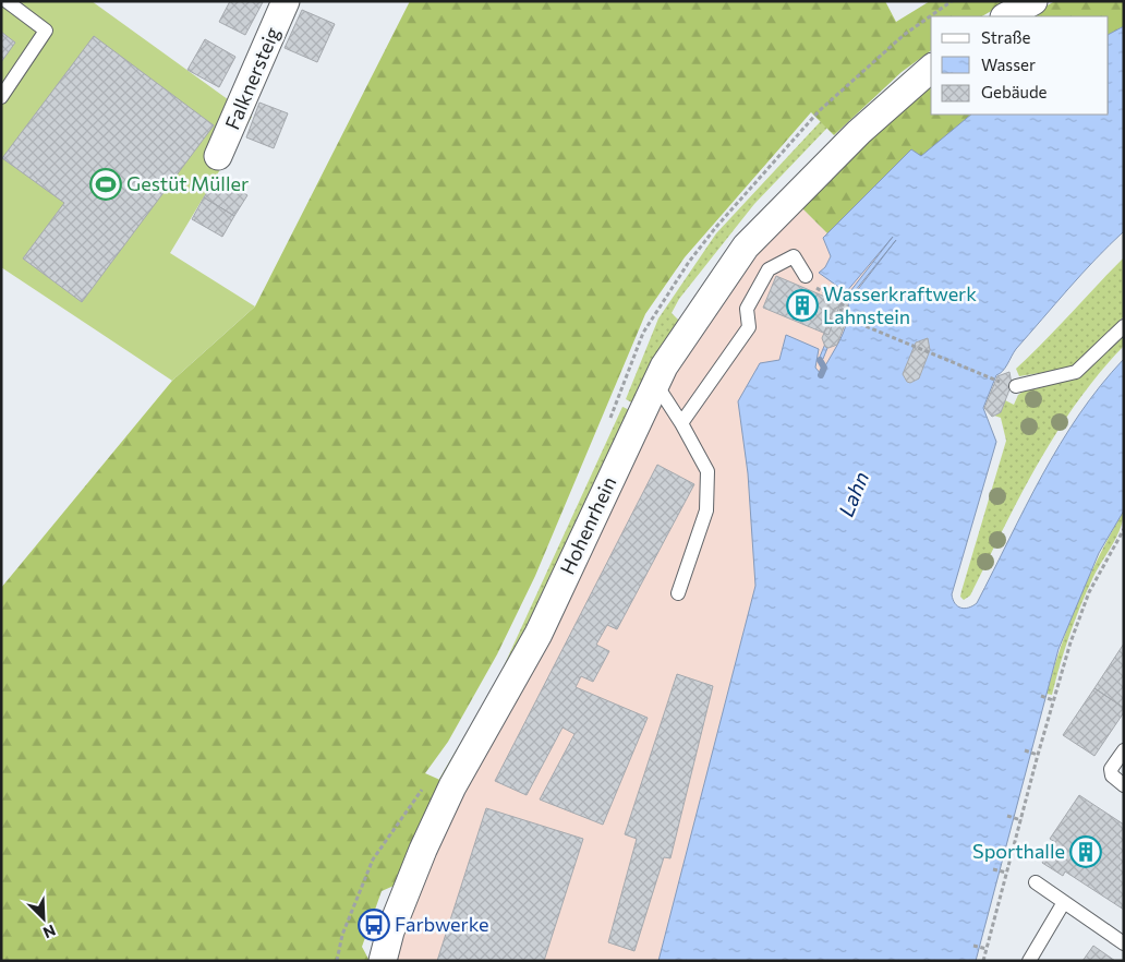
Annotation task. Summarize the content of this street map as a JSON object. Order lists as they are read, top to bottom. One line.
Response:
{"streets":{"street":["Falknersteig","Hohenrhein"]},"water":["Lahn"],"places":{"sports":["Gestüt Müller"],"building":["Wasserkraftwerk Lahnstein","Sporthalle"],"bus stop":["Farbwerke"]},"legend":["Straße","Wasser","Gebäude"],"north":"bottom right"}
